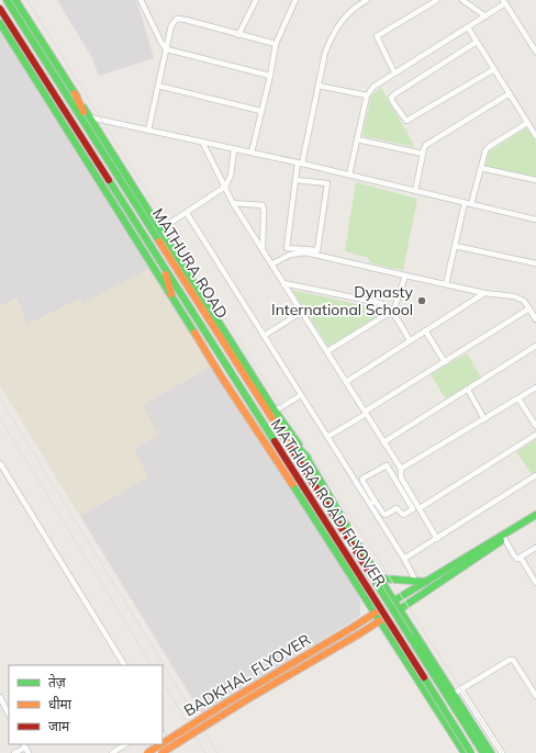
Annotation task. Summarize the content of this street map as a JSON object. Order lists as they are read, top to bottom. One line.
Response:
{"streets":{"main road":["MATHURA ROAD","MATHURA ROAD FLYOVER","BADKHAL FLYOVER"]},"crossings":[["MATHURA ROAD","MATHURA ROAD FLYOVER"]],"places":["Dynasty International School"],"legend":["तेज़","धीमा","जाम"]}
